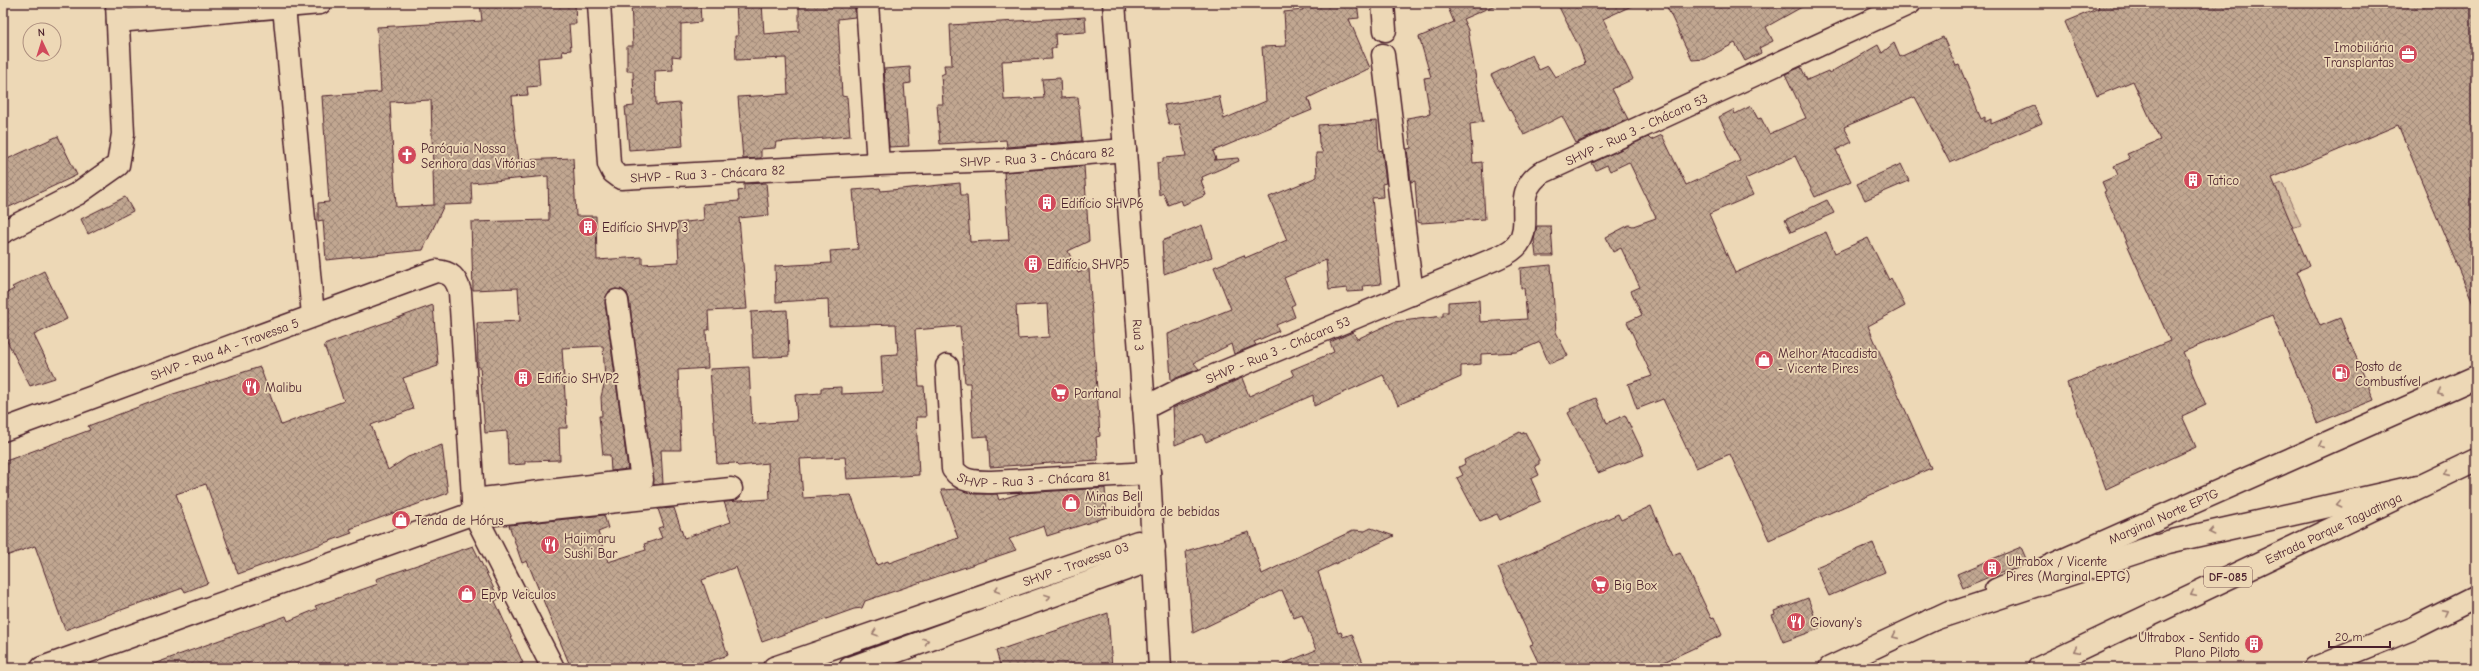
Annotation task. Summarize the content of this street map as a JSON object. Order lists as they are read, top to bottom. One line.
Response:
{"streets":{"main road":["SHVP - Rua 3 - Chácara 53","SHVP - Rua 3 - Chácara 82","Rua 3","SHVP - Rua 4A - Travessa 5","SHVP - Rua 3 - Chácara 81","Marginal Norte EPTG","Estrada Parque Taguatinga","SHVP - Travessa 03","DF-085"]},"crossings":[["SHVP - Rua 3 - Chácara 53","Rua 3"],["SHVP - Rua 3 - Chácara 82","Rua 3"],["Rua 3","SHVP - Rua 3 - Chácara 81"],["Rua 3","SHVP - Travessa 03"]],"places":{"office":["Imobiliária Transplantas"],"church":["Paróquia Nossa Senhora das Vitórias"],"building":["Tatico","Edifício SHVP6","Edifício SHVP 3","Edifício SHVP5","Edifício SHVP2","Ultrabox / Vicente Pires (Marginal EPTG)","Ultrabox - Sentido Plano Piloto"],"shop":["Melhor Atacadista - Vicente Pires","Minas Bell Distribuidora de bebidas","Tenda de Hórus","Epvp Veiculos"],"fuel station":["Posto de Combustível"],"restaurant":["Malibu","Hajimaru Sushi Bar","Giovany's"],"supermarket":["Pantanal","Big Box"]},"scale_bar":"20 m","north":"top"}
